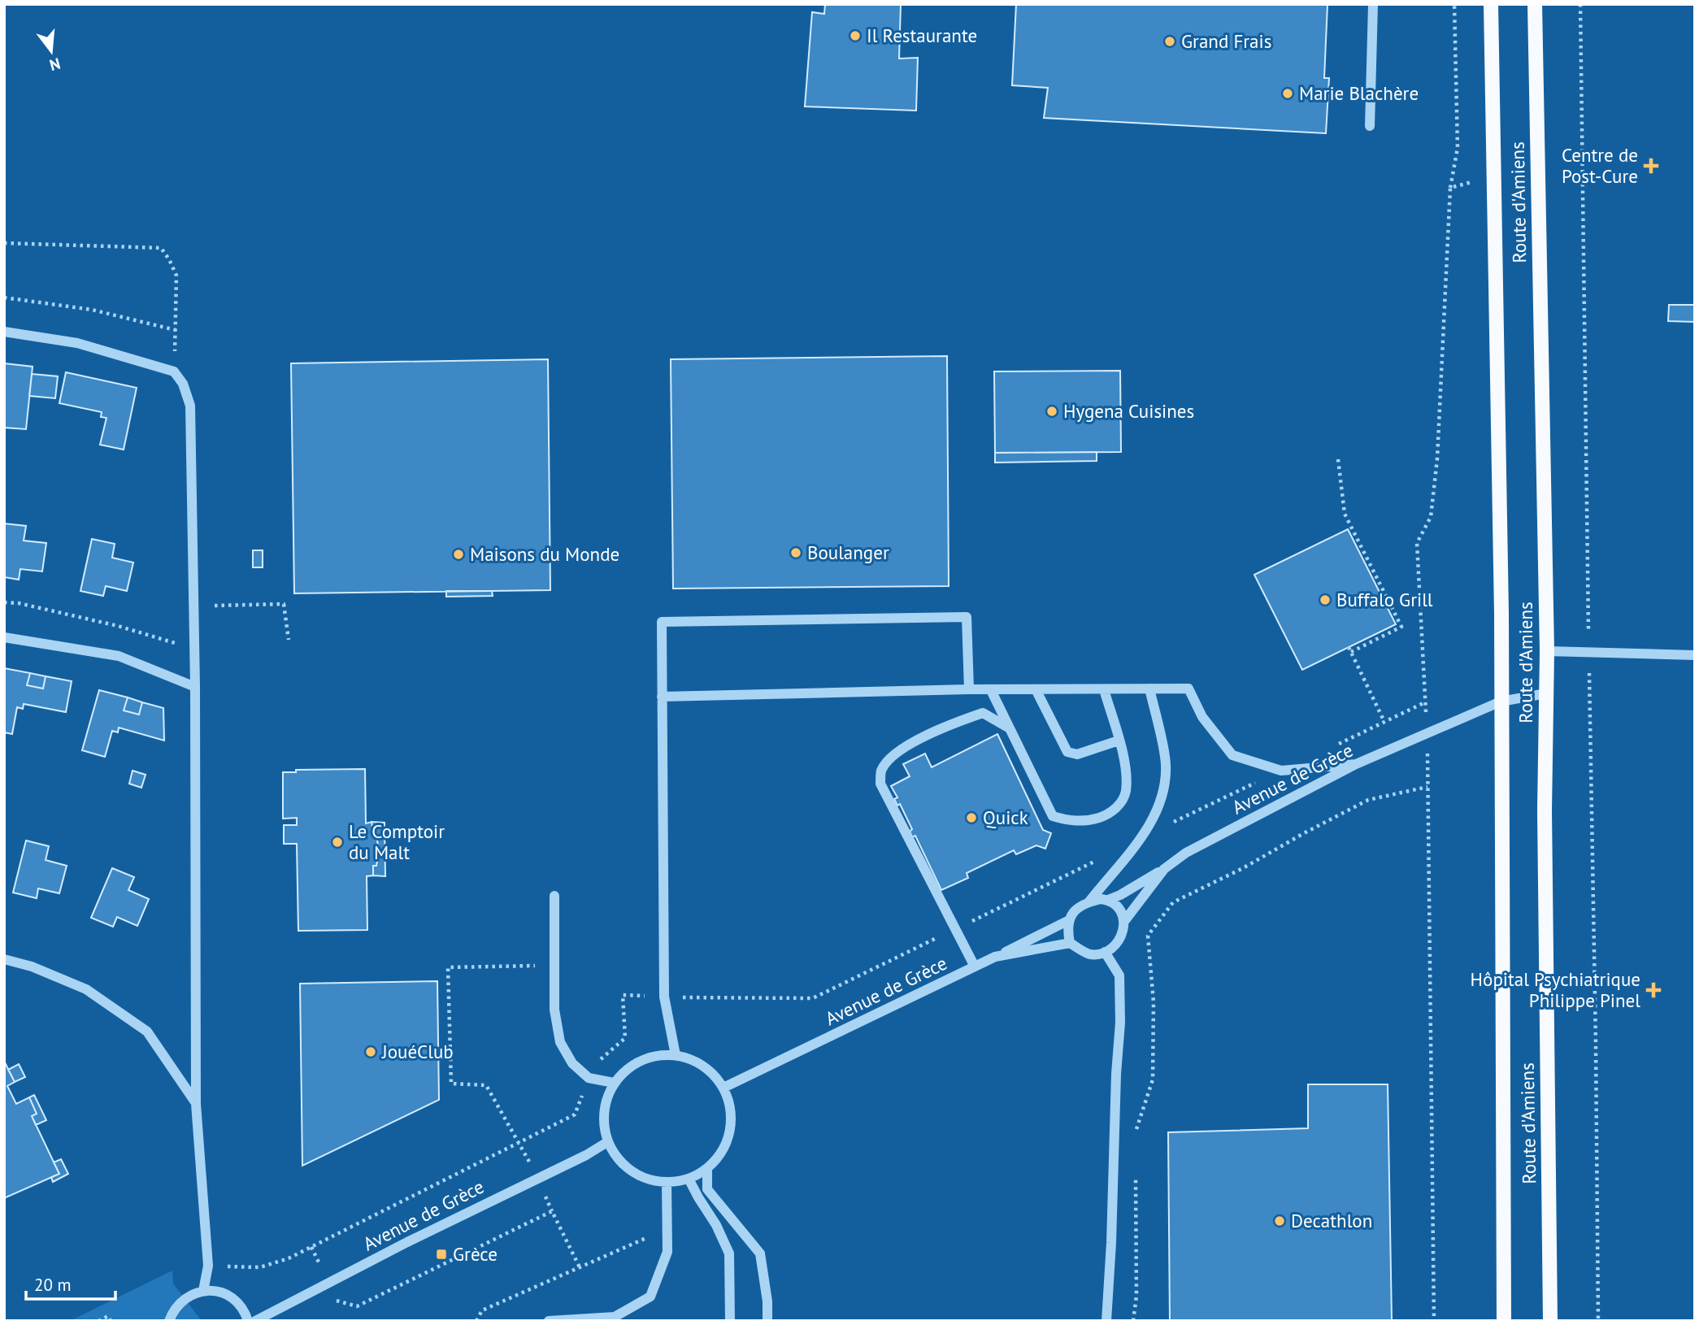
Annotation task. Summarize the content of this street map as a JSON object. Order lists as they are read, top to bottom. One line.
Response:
{"streets":{"main road":["Route d'Amiens"],"street":["Avenue de Grèce"]},"crossings":[["Route d'Amiens","Avenue de Grèce"]],"places":{"other":["Il Restaurante","Grand Frais","Marie Blachère","Hygena Cuisines","Boulanger","Maisons du Monde","Buffalo Grill","Quick","Le Comptoir du Malt","JouéClub","Decathlon"],"health":["Centre de Post-Cure","Hôpital Psychiatrique Philippe Pinel"],"transit":["Grèce"]},"scale_bar":"20 m","north":"bottom"}
